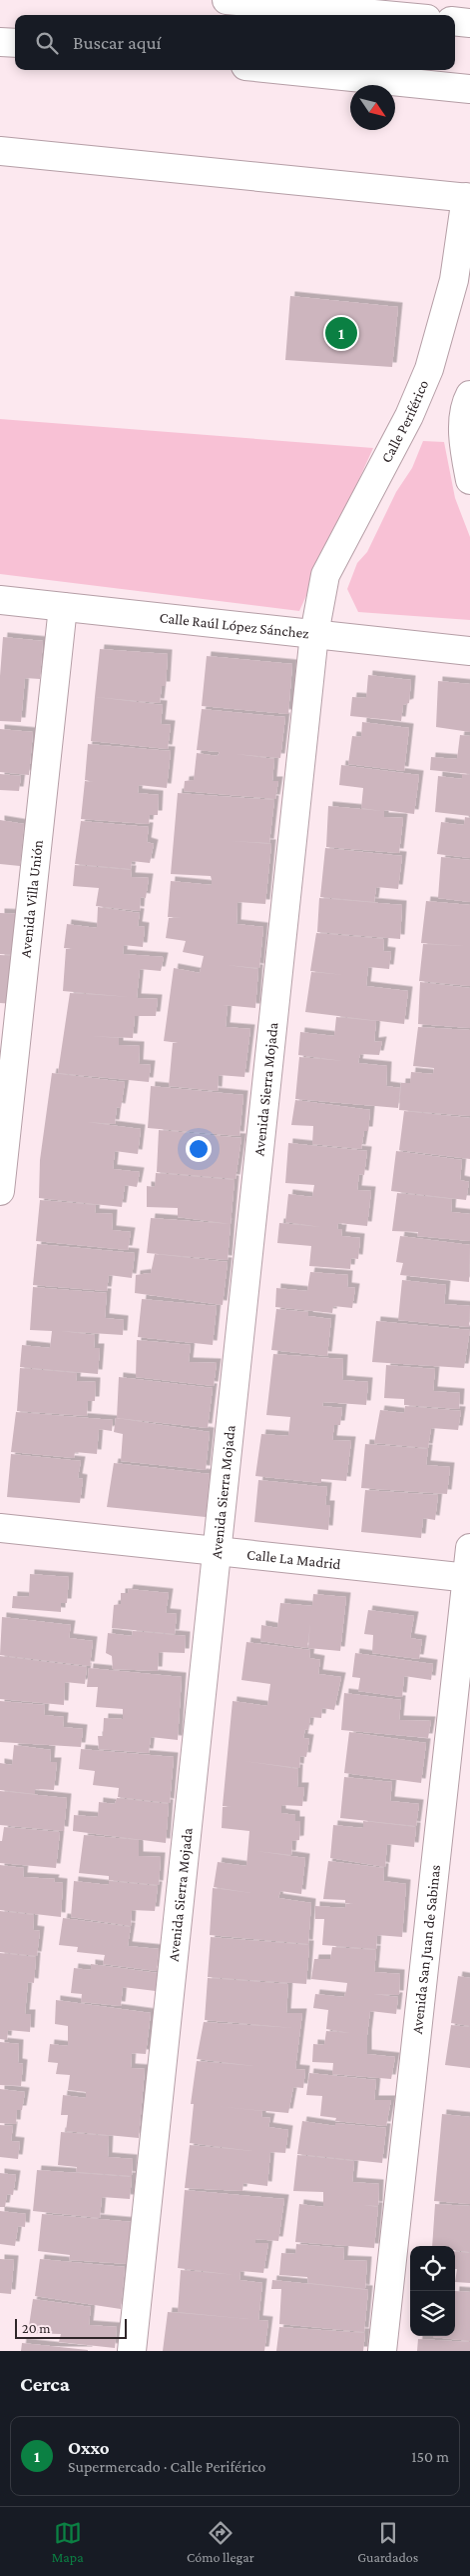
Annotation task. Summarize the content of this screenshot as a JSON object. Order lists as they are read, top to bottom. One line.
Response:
{"streets":{"main road":["Calle Periférico","Calle Raúl López Sánchez","Avenida Villa Unión","Avenida Sierra Mojada","Calle La Madrid","Avenida San Juan de Sabinas"]},"crossings":[["Calle Periférico","Calle Raúl López Sánchez"],["Calle Periférico","Avenida Sierra Mojada"],["Calle Raúl López Sánchez","Avenida Villa Unión"],["Calle Raúl López Sánchez","Avenida Sierra Mojada"],["Avenida Sierra Mojada","Calle La Madrid"],["Calle La Madrid","Avenida San Juan de Sabinas"]],"scale_bar":"20 m","north":"bottom right","page":{"search":"Buscar aquí","pins":"1","scale":"20 m","heading":"Cerca","list":[{"mark":"1","name":"Oxxo","note":"Supermercado · Calle Periférico","value":"150 m"}],"nav":["Mapa","Cómo llegar","Guardados"]}}
